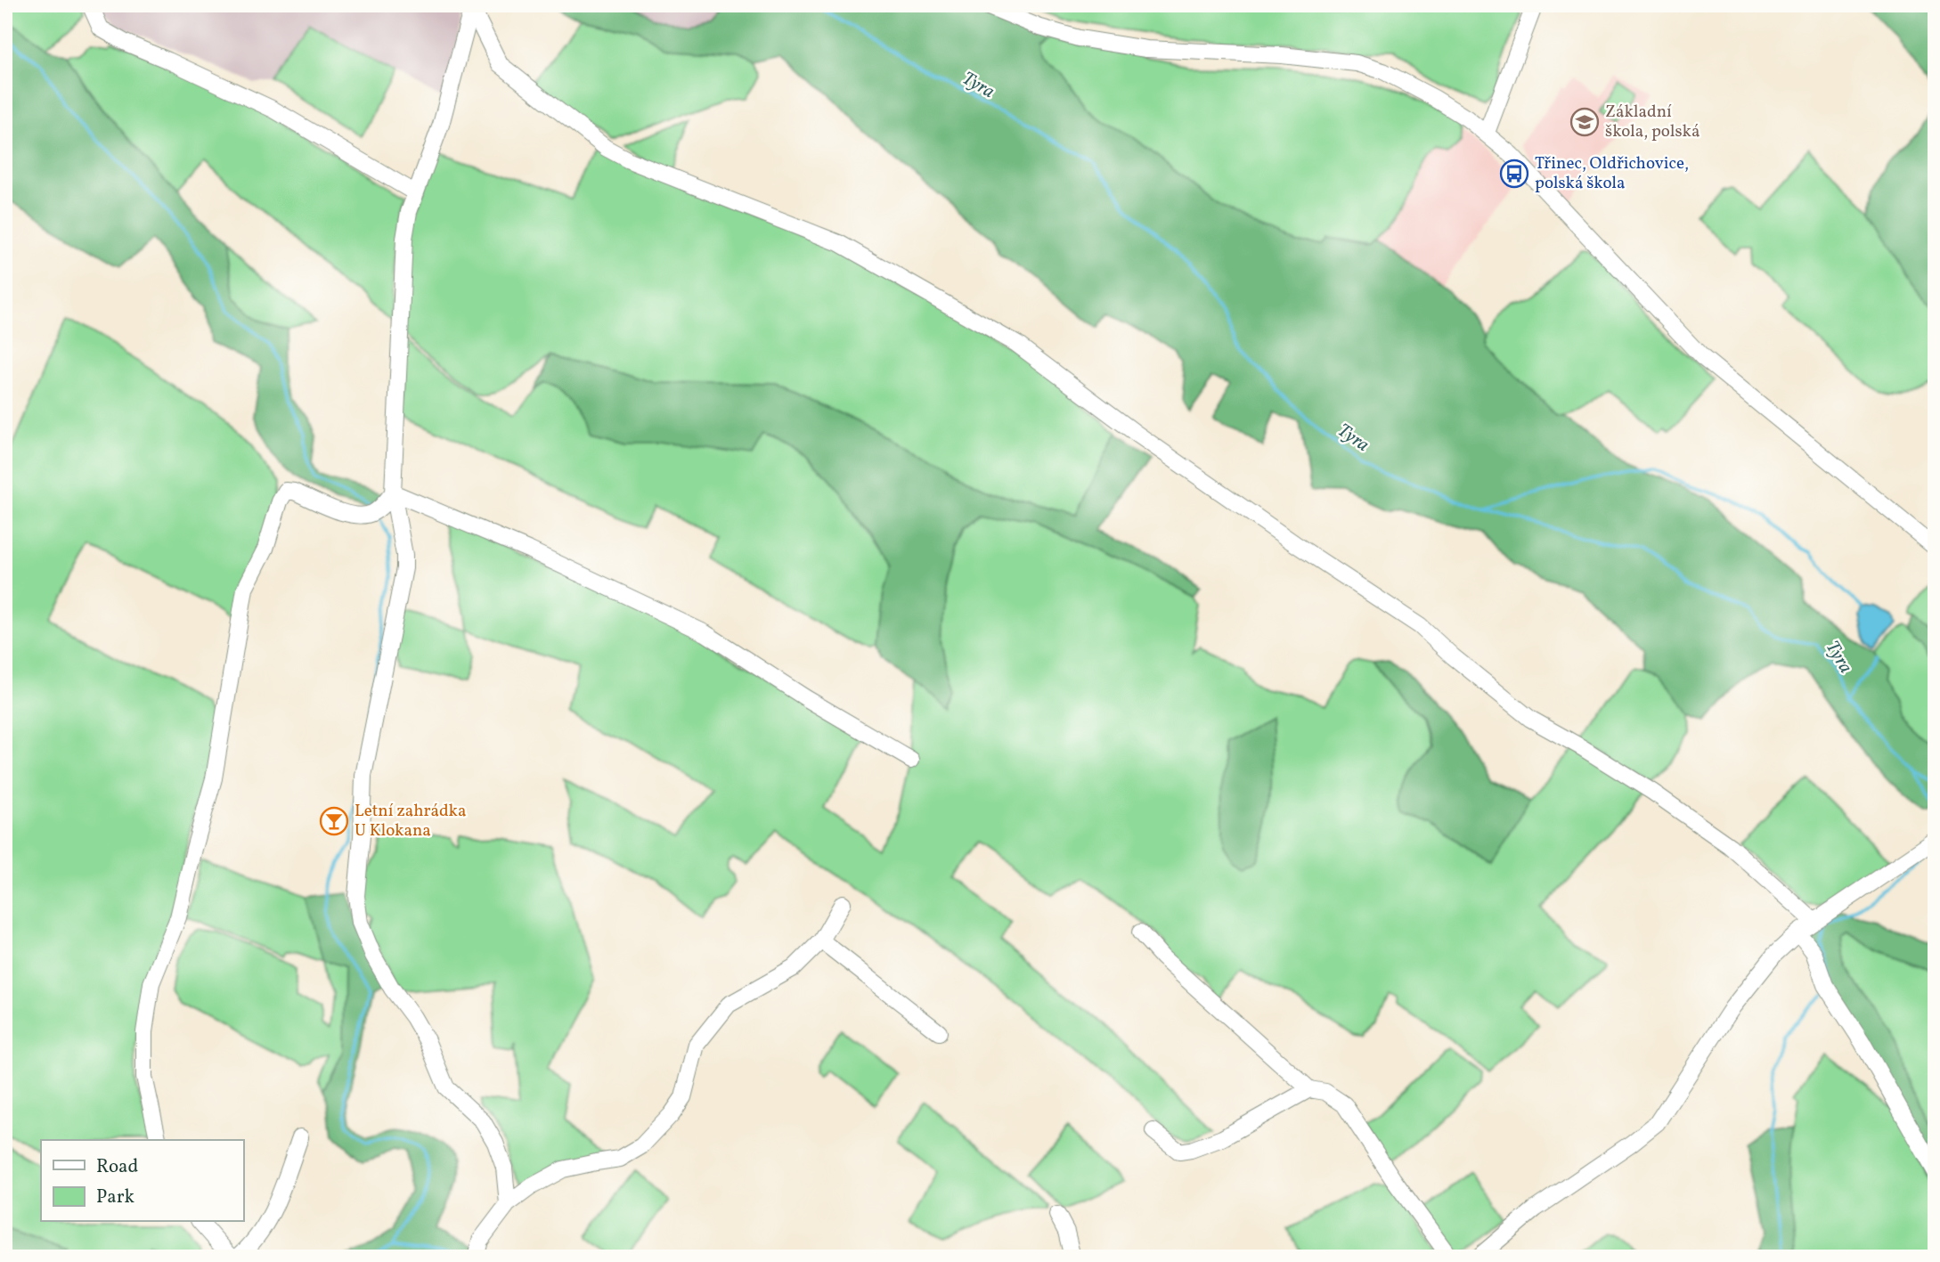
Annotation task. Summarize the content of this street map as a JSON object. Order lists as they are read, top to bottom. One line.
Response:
{"water":["Tyra"],"places":{"school or university":["Základní škola, polská"],"bus stop":["Třinec, Oldřichovice, polská škola"],"bar":["Letní zahrádka U Klokana"]},"legend":["Road","Park"]}
